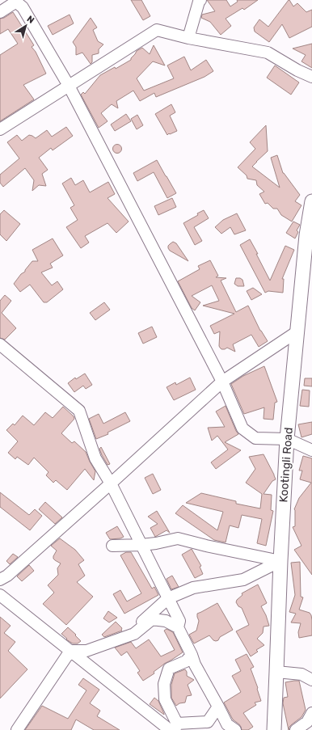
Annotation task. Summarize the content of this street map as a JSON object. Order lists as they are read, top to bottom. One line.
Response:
{"streets":{"street":["Kootingli Road"]},"north":"top right"}
